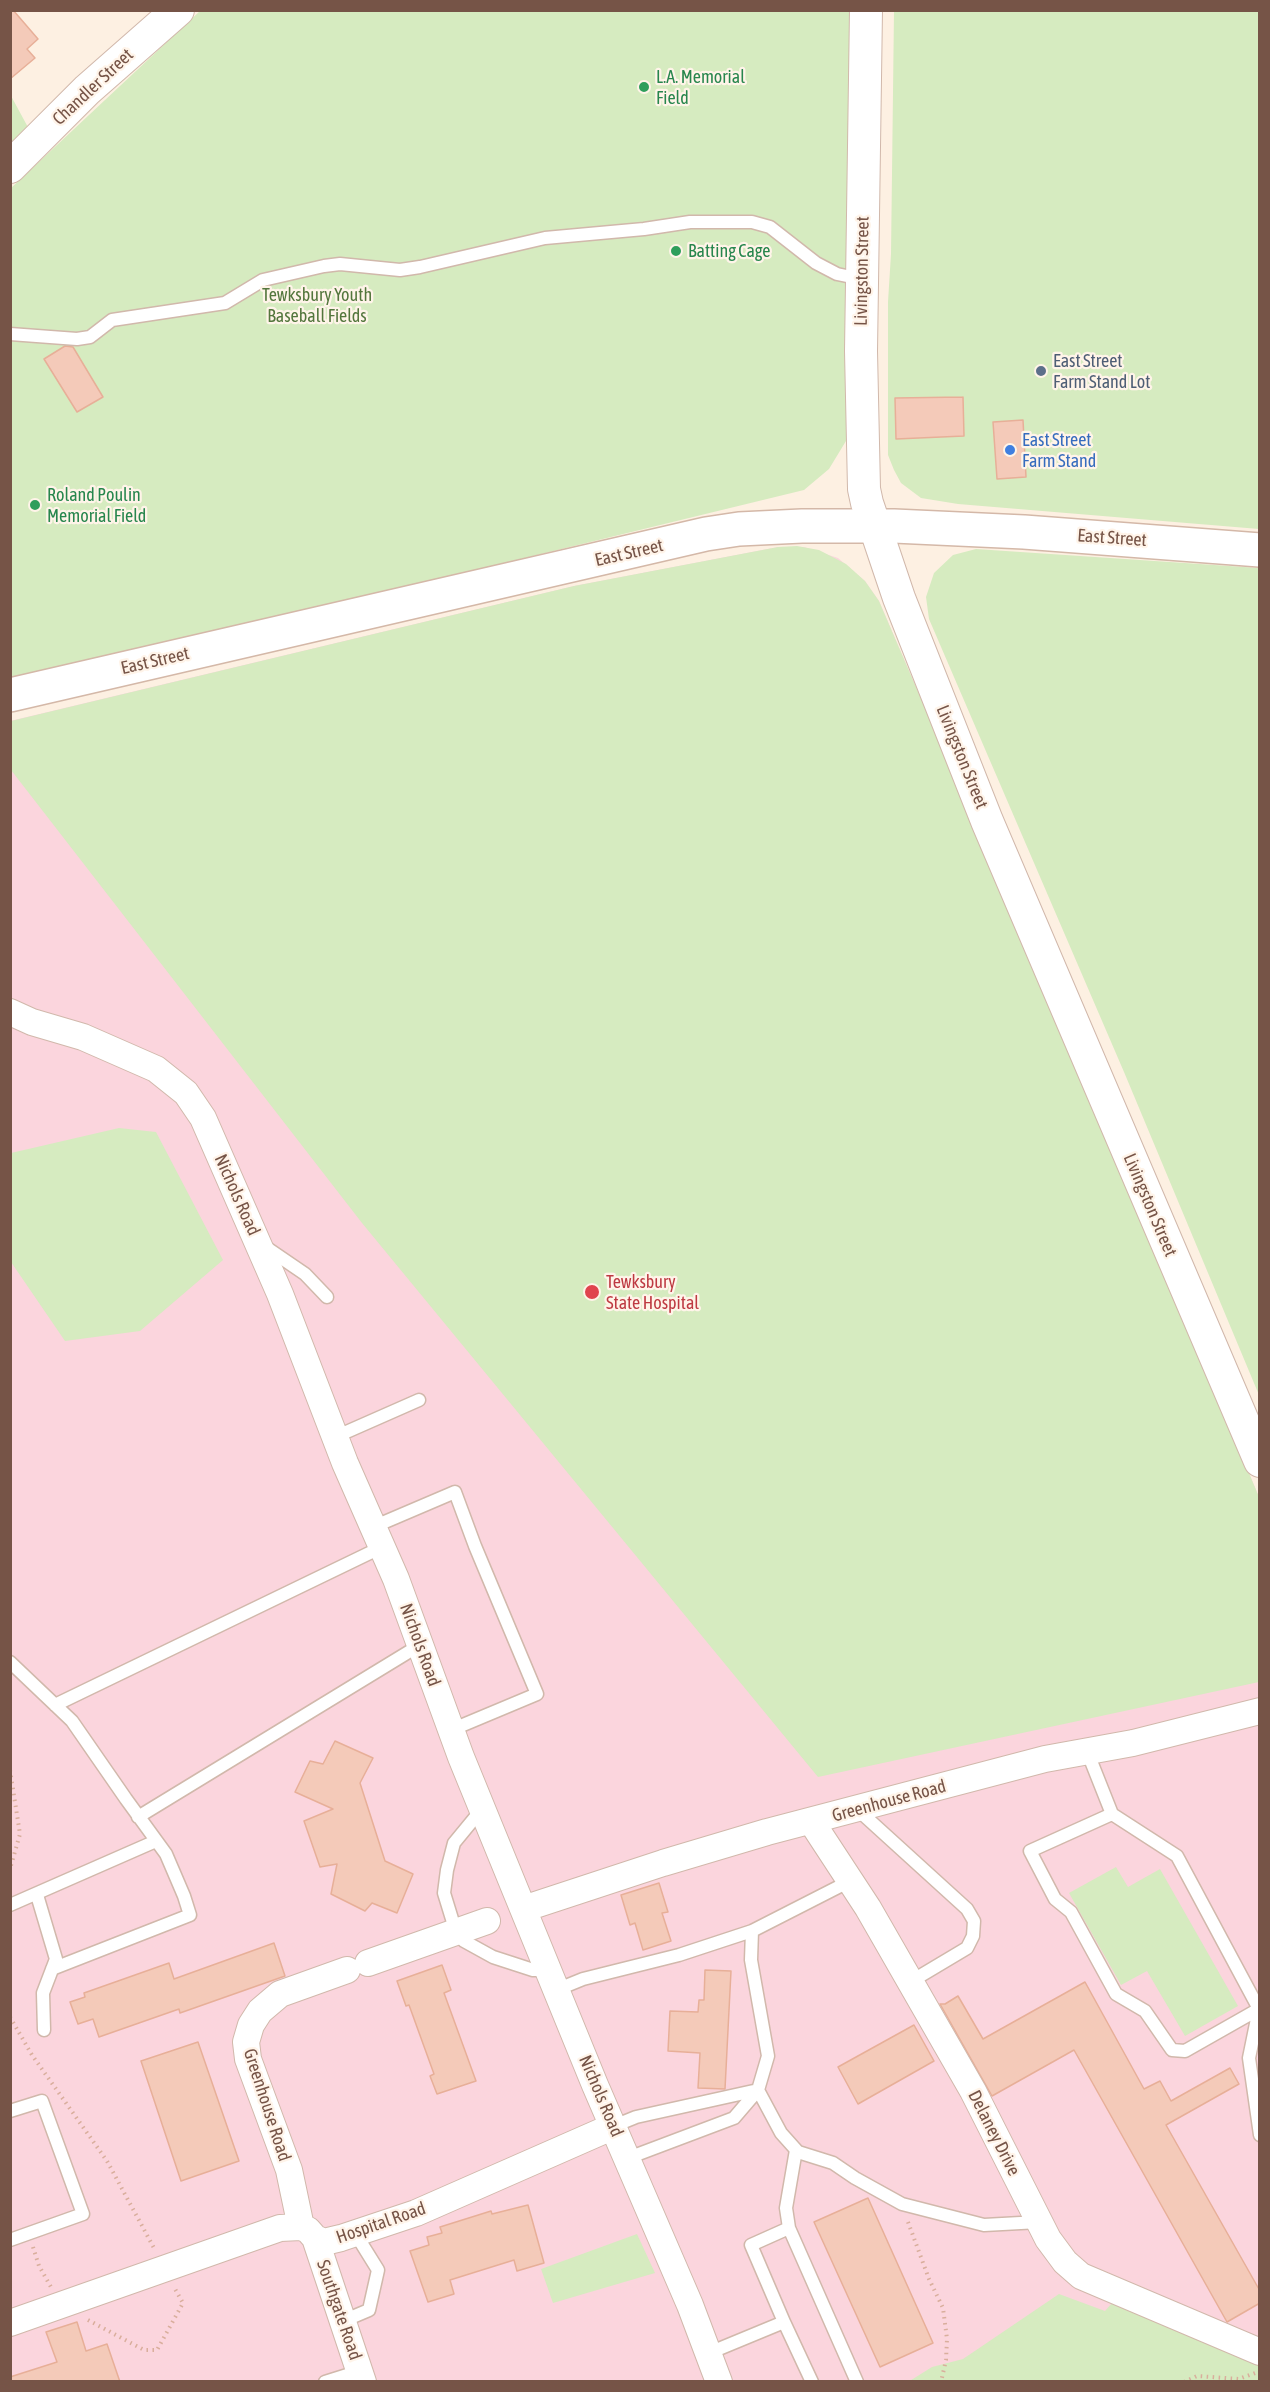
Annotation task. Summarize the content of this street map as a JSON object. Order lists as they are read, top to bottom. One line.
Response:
{"streets":{"main road":["East Street"],"street":["Chandler Street","Livingston Street","Nichols Road","Greenhouse Road","Delaney Drive","Hospital Road","Southgate Road"]},"crossings":[["Livingston Street","East Street"],["Nichols Road","Greenhouse Road"],["Nichols Road","Hospital Road"],["Greenhouse Road","Delaney Drive"],["Greenhouse Road","Hospital Road"],["Greenhouse Road","Southgate Road"],["Hospital Road","Southgate Road"]],"parks":["Tewksbury Youth Baseball Fields"],"places":["L.A. Memorial Field","Batting Cage","East Street Farm Stand Lot","East Street Farm Stand","Roland Poulin Memorial Field","Tewksbury State Hospital"]}
